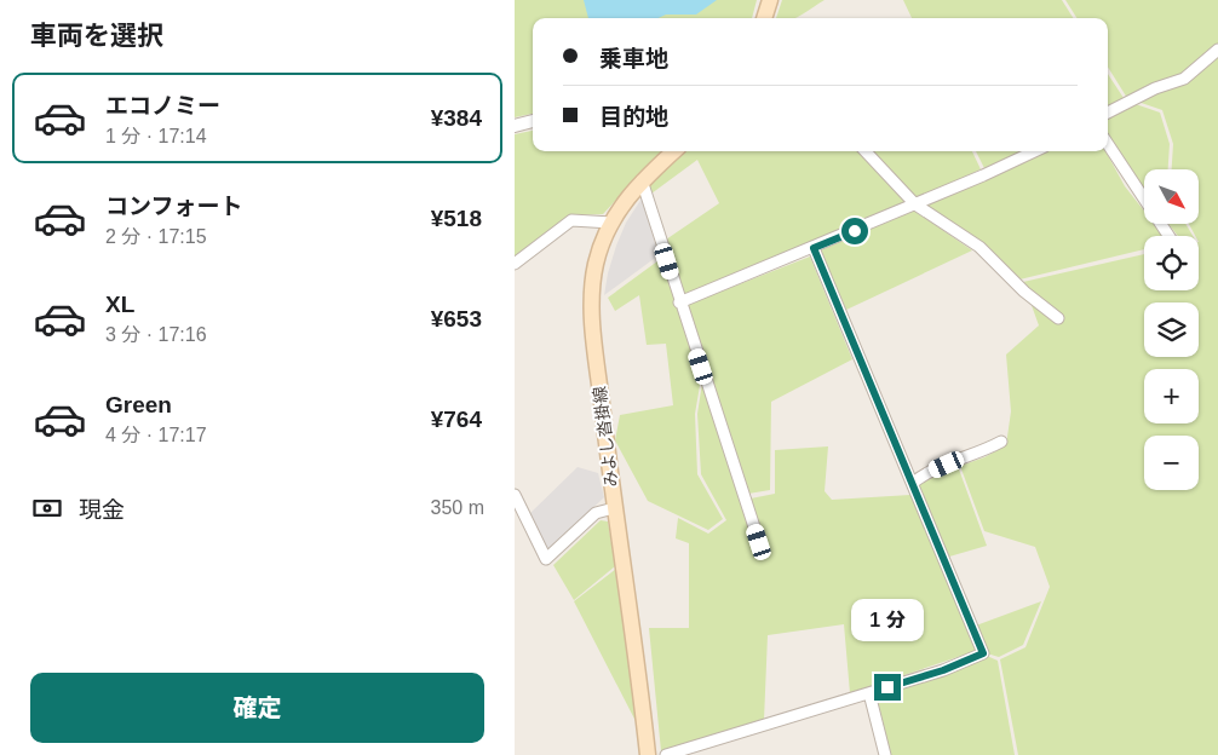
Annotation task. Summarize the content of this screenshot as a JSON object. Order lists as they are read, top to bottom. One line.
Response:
{"streets":{"main road":["みよし沓掛線"]},"north":"bottom right","page":{"heading":"車両を選択","banner":["乗車地","目的地"],"list":[{"name":"エコノミー","note":"1 分 · 17:14","value":"¥384"},{"name":"コンフォート","note":"2 分 · 17:15","value":"¥518"},{"name":"XL","note":"3 分 · 17:16","value":"¥653"},{"name":"Green","note":"4 分 · 17:17","value":"¥764"}],"map_buttons":["+","−"],"pay":["現金","350 m"],"bubble":"1 分","buttons":"確定"}}
